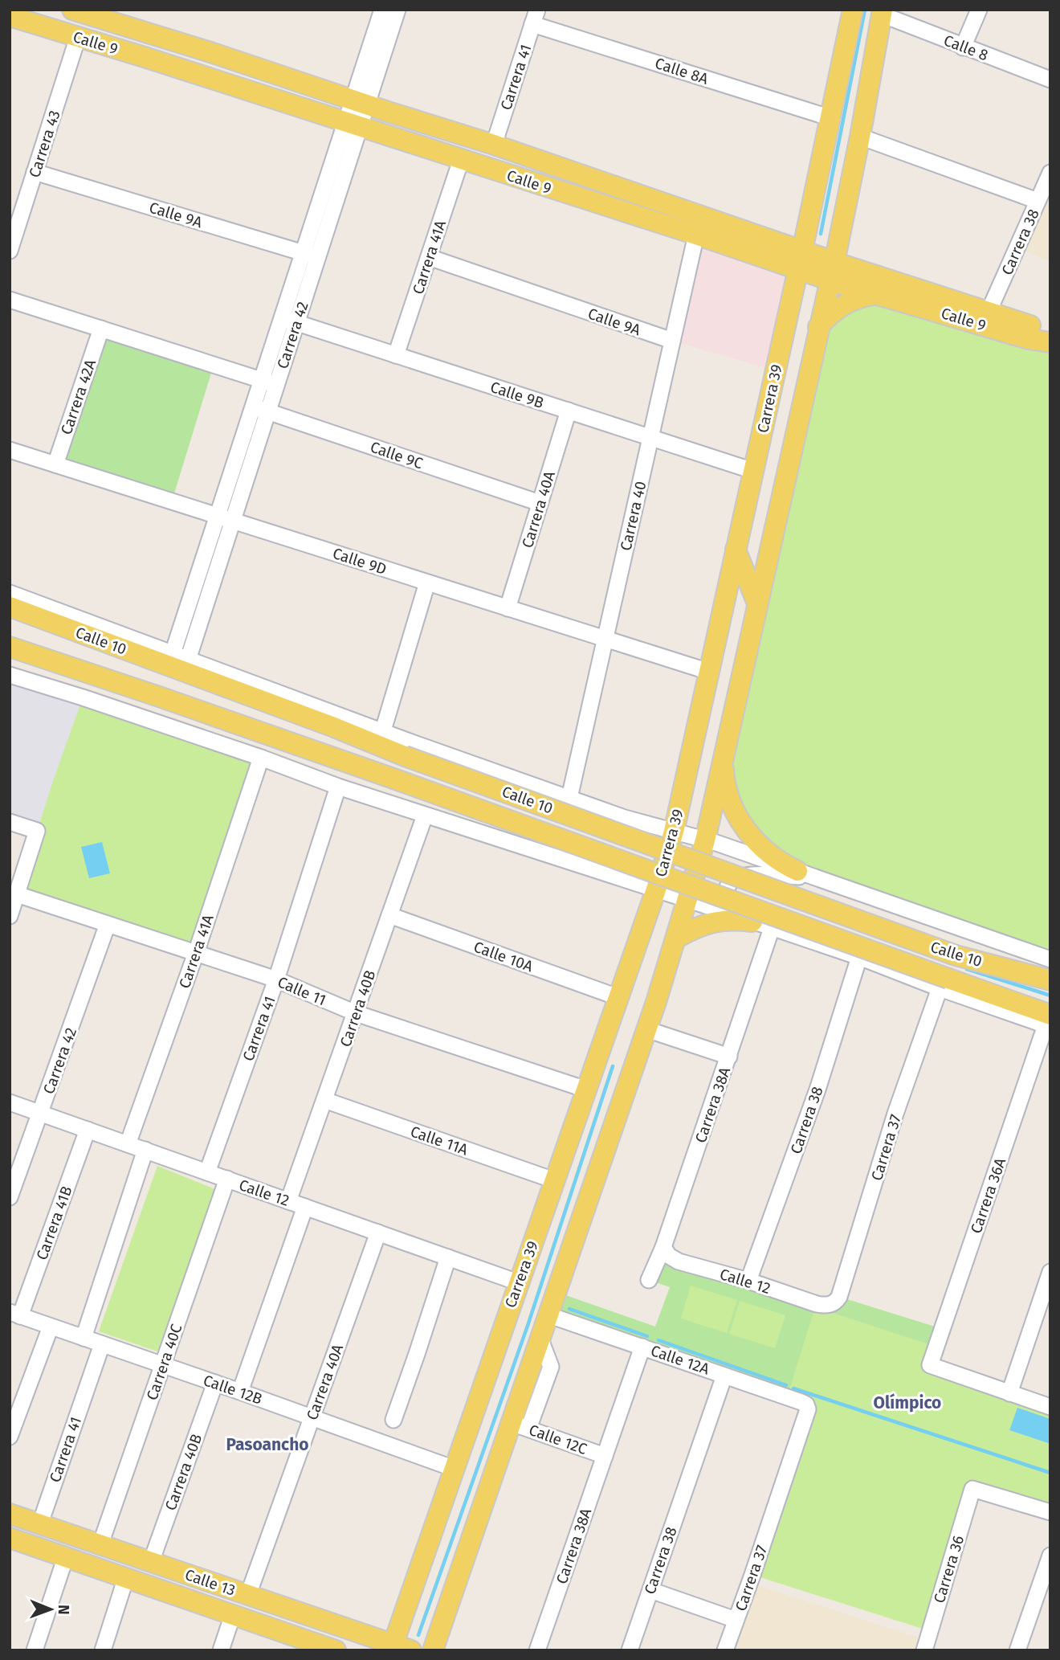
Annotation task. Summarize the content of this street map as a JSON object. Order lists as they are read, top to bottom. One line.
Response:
{"streets":{"main road":["Calle 9","Carrera 39","Calle 10","Calle 13"],"street":["Calle 8","Calle 8A","Carrera 41","Carrera 43","Calle 9A","Carrera 38","Carrera 41A","Carrera 42","Calle 9B","Carrera 42A","Calle 9C","Carrera 40A","Carrera 40","Calle 9D","Calle 10A","Calle 11","Carrera 40B","Carrera 38A","Calle 11A","Carrera 37","Calle 12","Carrera 36A","Carrera 41B","Calle 12A","Carrera 40C","Calle 12B","Calle 12C","Carrera 36"]},"crossings":[["Calle 9","Carrera 41"],["Calle 9","Carrera 43"],["Calle 9","Carrera 38"],["Calle 9","Carrera 41A"],["Calle 9","Carrera 42"],["Calle 9","Carrera 39"],["Calle 9","Carrera 40"],["Calle 8","Carrera 39"],["Calle 8A","Carrera 41"],["Calle 8A","Carrera 39"],["Carrera 41","Calle 10"],["Carrera 41","Calle 11"],["Carrera 41","Calle 12"],["Carrera 41","Calle 12B"],["Carrera 41","Calle 13"],["Carrera 43","Calle 9A"],["Calle 9A","Carrera 41A"],["Calle 9A","Carrera 42"],["Calle 9A","Carrera 40"],["Carrera 38","Calle 10"],["Carrera 38","Calle 12"],["Carrera 38","Calle 12A"],["Carrera 41A","Calle 9B"],["Carrera 41A","Calle 10"],["Carrera 41A","Calle 11"],["Carrera 41A","Calle 12"],["Carrera 42","Calle 9B"],["Carrera 42","Calle 9C"],["Carrera 42","Calle 9D"],["Carrera 42","Calle 10"],["Carrera 42","Calle 11"],["Carrera 42","Calle 12"],["Calle 9B","Carrera 39"],["Calle 9B","Carrera 40A"],["Calle 9B","Carrera 40"],["Carrera 42A","Calle 9D"],["Carrera 39","Calle 9D"],["Carrera 39","Calle 10"],["Carrera 39","Calle 10A"],["Carrera 39","Calle 11"],["Carrera 39","Calle 11A"],["Carrera 39","Calle 12"],["Carrera 39","Calle 12A"],["Carrera 39","Calle 12B"],["Carrera 39","Calle 12C"],["Carrera 39","Calle 13"],["Calle 9C","Carrera 40A"],["Carrera 40A","Calle 9D"],["Carrera 40A","Calle 12"],["Carrera 40A","Calle 12B"],["Carrera 40A","Calle 13"],["Carrera 40","Calle 9D"],["Carrera 40","Calle 10"],["Calle 10","Carrera 40B"],["Calle 10","Carrera 38A"],["Calle 10","Carrera 37"],["Calle 10","Carrera 36A"],["Calle 10A","Carrera 40B"],["Calle 11","Carrera 40B"],["Carrera 40B","Calle 11A"],["Carrera 40B","Calle 12"],["Carrera 40B","Calle 12B"],["Carrera 40B","Calle 13"],["Carrera 38A","Calle 12"],["Carrera 38A","Calle 12A"],["Carrera 38A","Calle 12C"],["Carrera 37","Calle 12"],["Carrera 37","Calle 12A"],["Calle 12","Carrera 41B"],["Calle 12","Carrera 40C"],["Carrera 41B","Calle 12B"],["Carrera 40C","Calle 12B"],["Carrera 40C","Calle 13"]],"districts":["Olímpico","Pasoancho"],"north":"right"}
